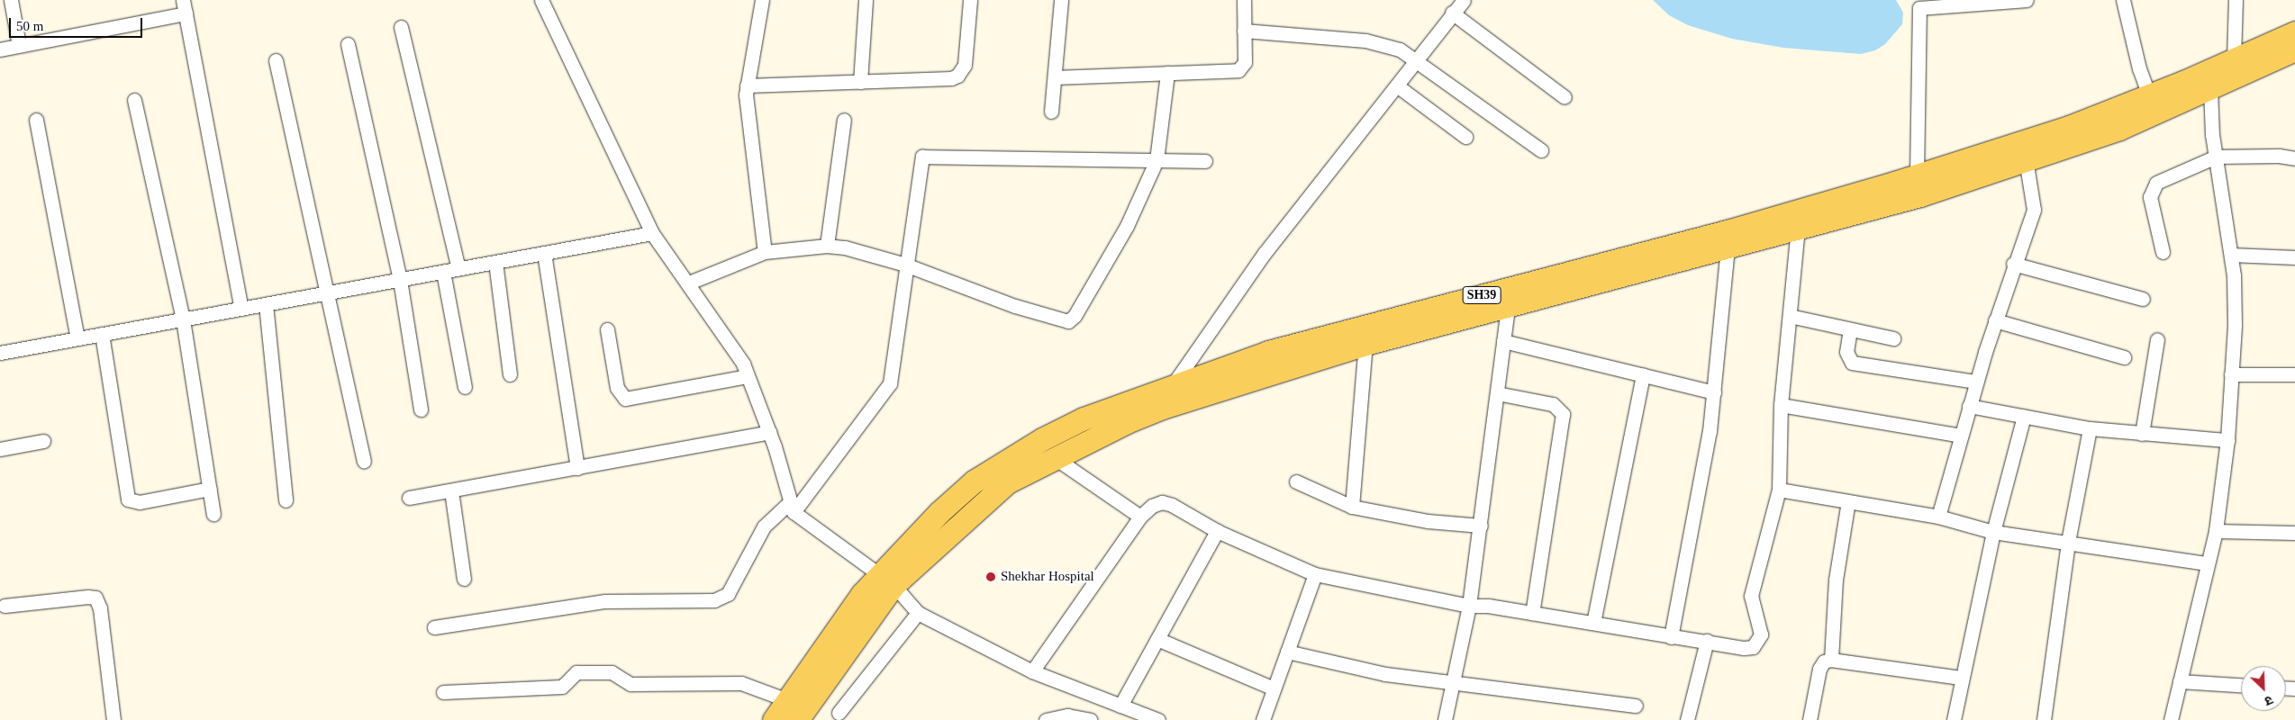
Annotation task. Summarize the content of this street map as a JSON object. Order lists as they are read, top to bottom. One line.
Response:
{"streets":{"main road":["SH39"]},"places":["Shekhar Hospital"],"scale_bar":"50 m","north":"bottom right"}
